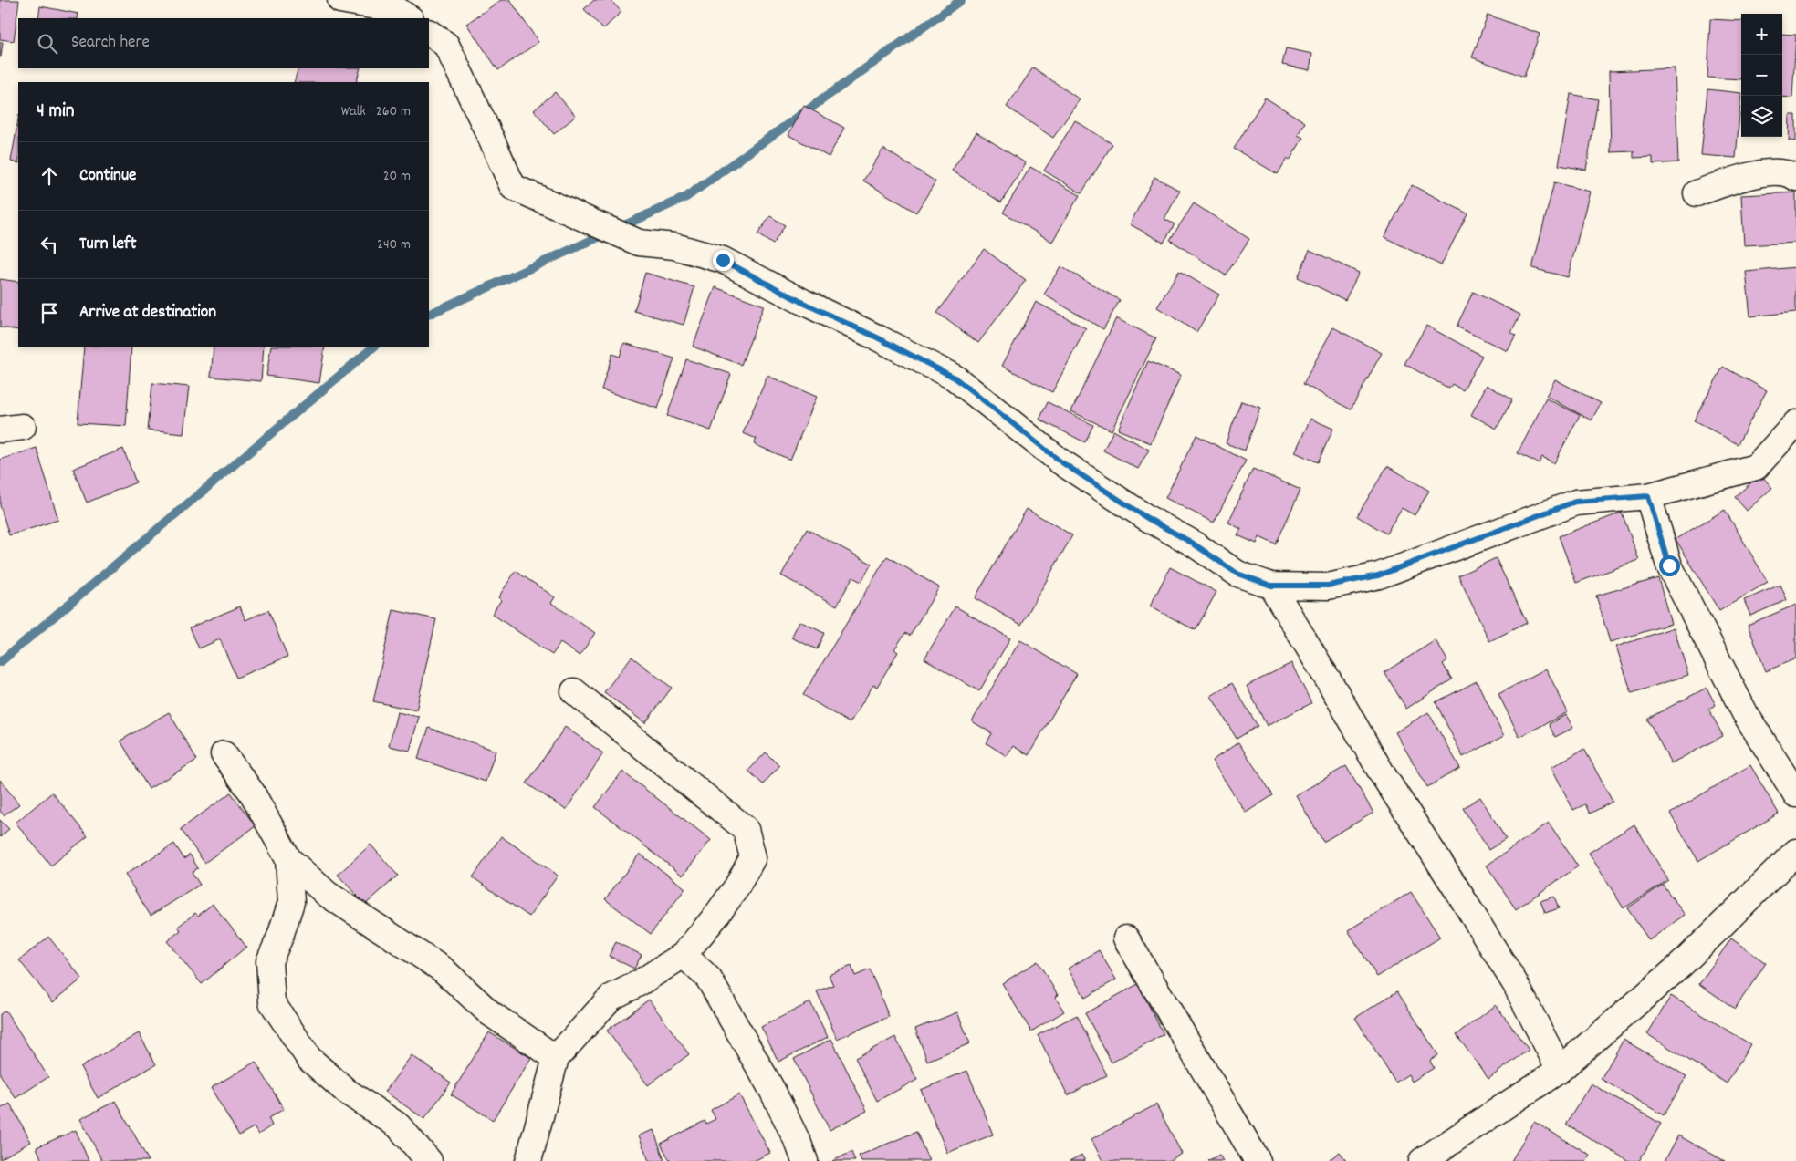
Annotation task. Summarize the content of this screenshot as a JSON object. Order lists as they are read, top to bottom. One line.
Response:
{"page":{"map_buttons":["+","−"],"search":"Search here","heading":["4 min","Walk · 260 m"],"list":[["Continue","20 m"],["Turn left","240 m"],"Arrive at destination"]}}
